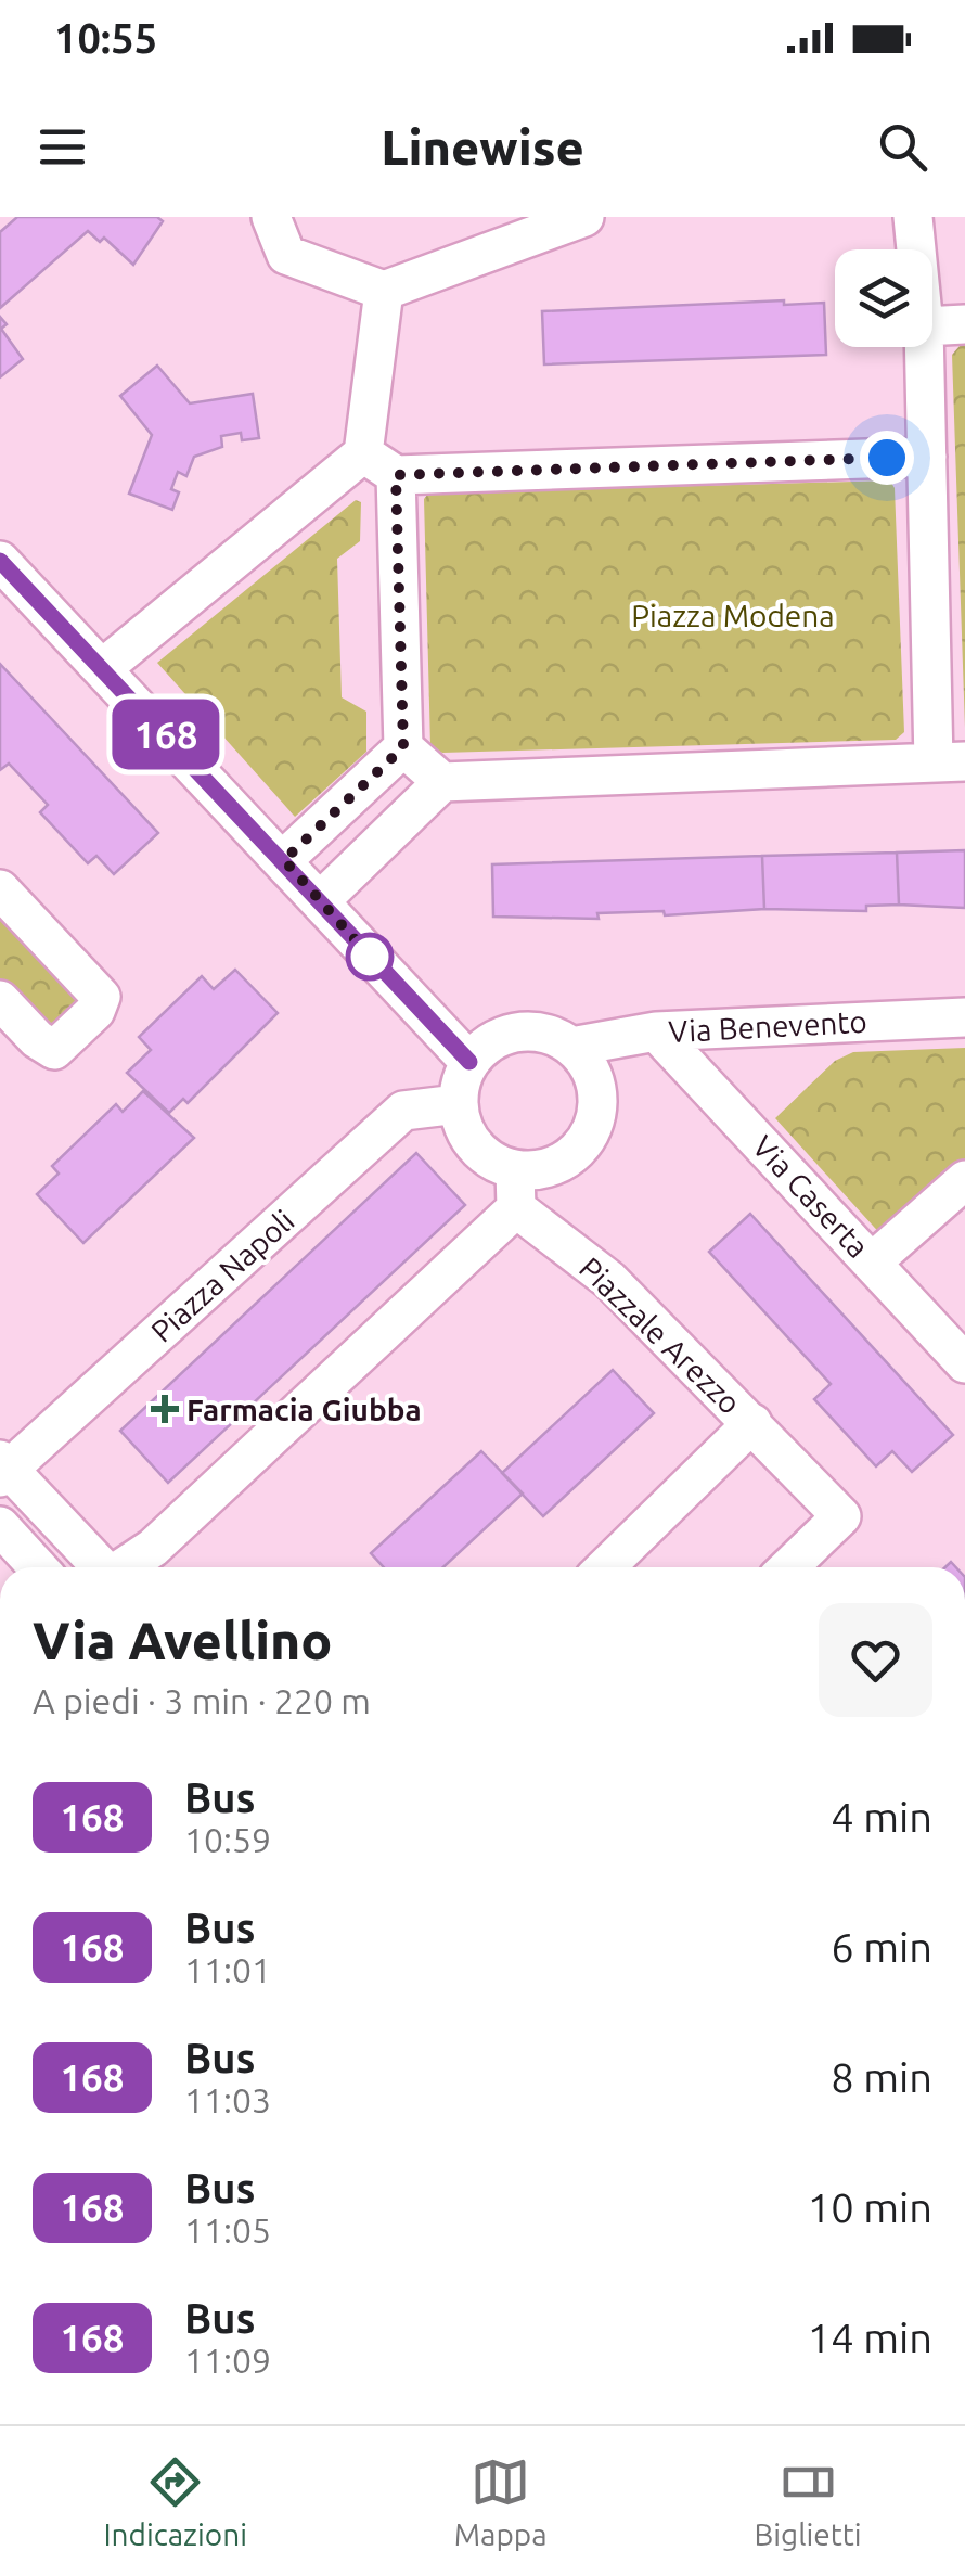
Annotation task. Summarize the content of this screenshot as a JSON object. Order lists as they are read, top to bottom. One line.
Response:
{"streets":{"street":["Via Benevento","Via Caserta","Piazza Napoli","Piazzale Arezzo"]},"crossings":[["Via Benevento","Via Caserta"],["Via Benevento","Piazza Napoli"],["Via Benevento","Piazzale Arezzo"],["Piazza Napoli","Piazzale Arezzo"]],"parks":["Piazza Modena"],"places":{"health":["Farmacia Giubba"]},"lines":["bus line 168"],"page":{"status":"10:55","header":"Linewise","on_map":"168","heading":["Via Avellino","A piedi · 3 min · 220 m"],"list":[{"mark":"168","name":"Bus","note":"10:59","value":"4 min"},{"mark":"168","name":"Bus","note":"11:01","value":"6 min"},{"mark":"168","name":"Bus","note":"11:03","value":"8 min"},{"mark":"168","name":"Bus","note":"11:05","value":"10 min"},{"mark":"168","name":"Bus","note":"11:09","value":"14 min"}],"tabs":["Indicazioni","Mappa","Biglietti"]}}
